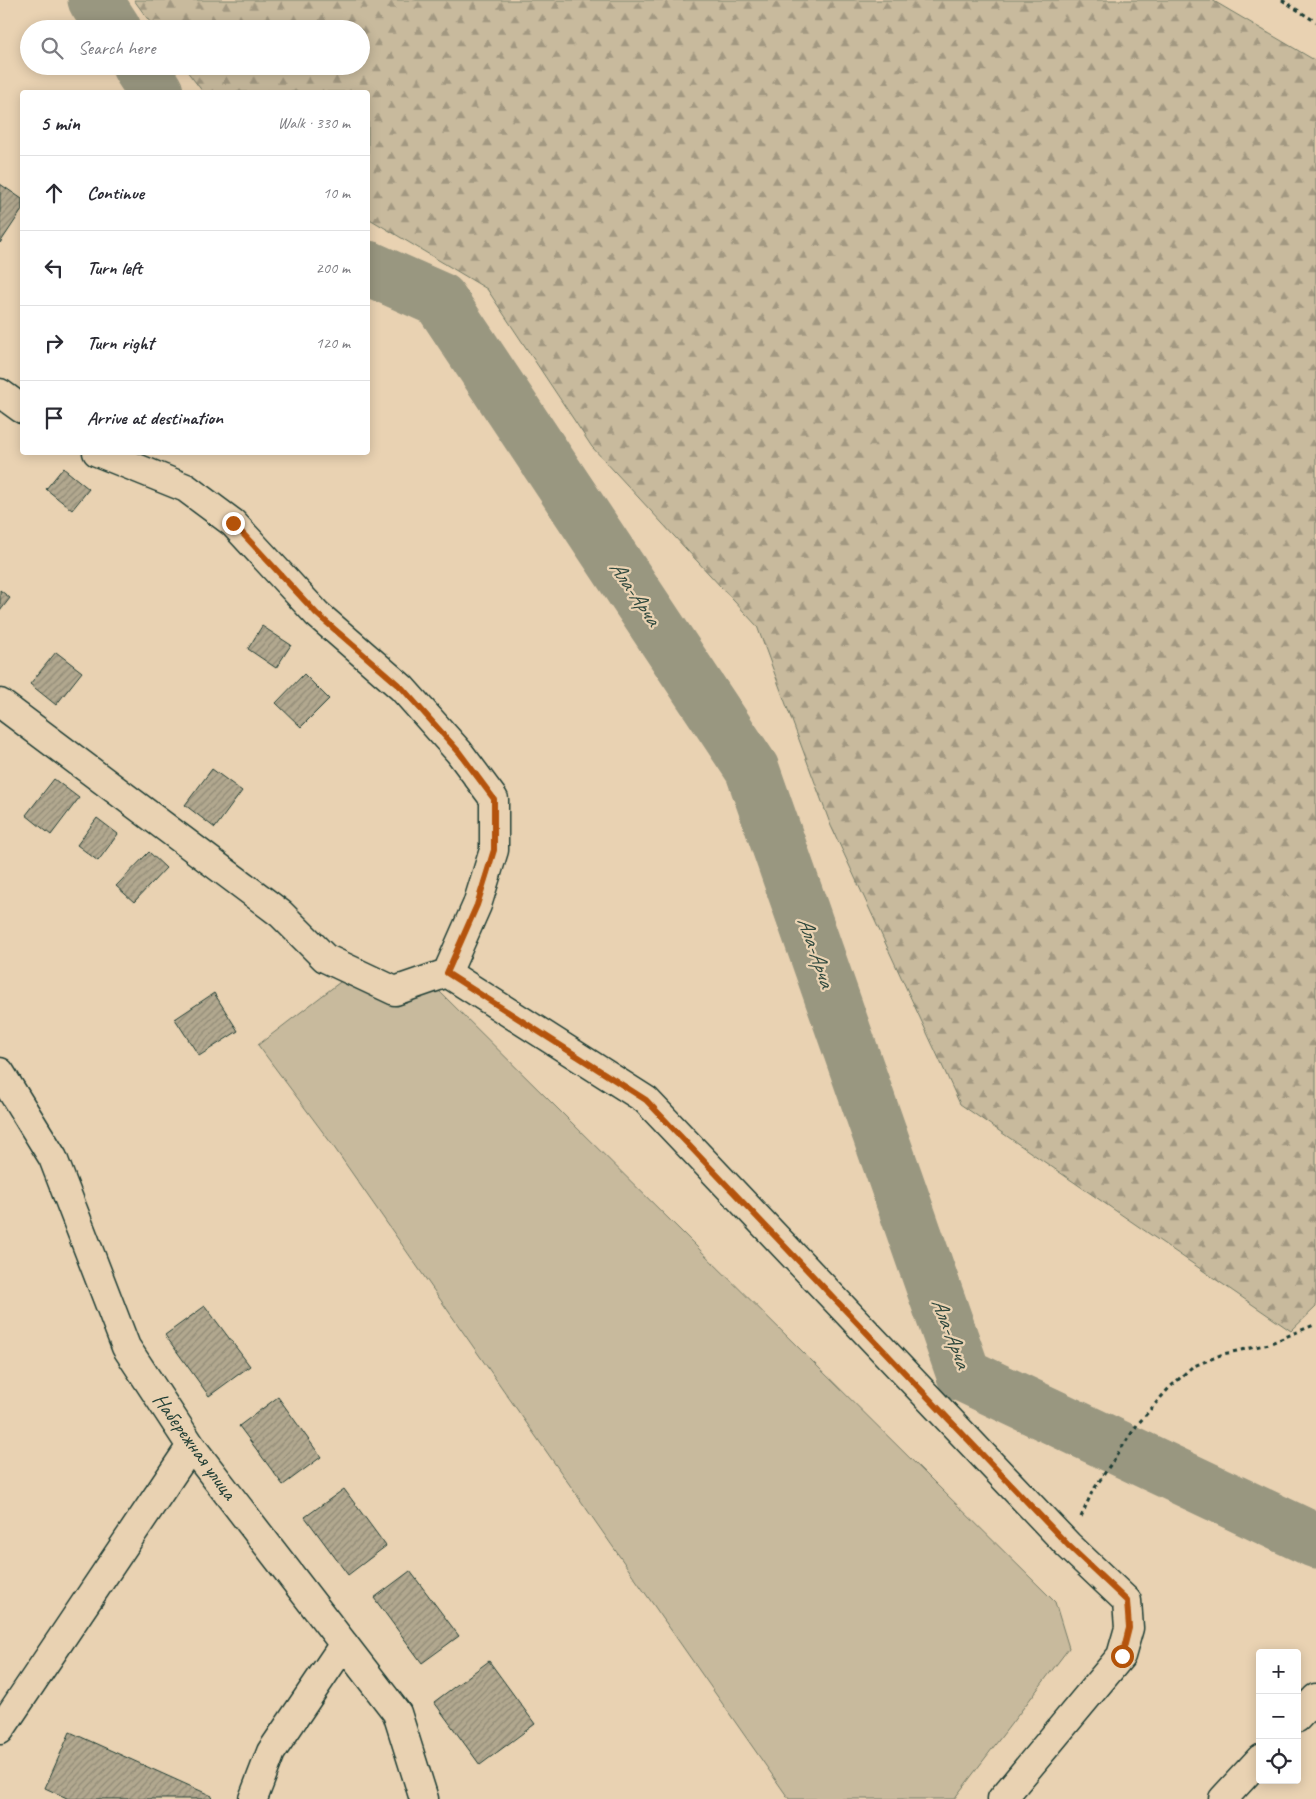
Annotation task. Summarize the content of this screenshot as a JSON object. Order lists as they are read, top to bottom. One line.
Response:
{"streets":{"street":["Набережная улица"]},"water":["Ала-Арча"],"page":{"search":"Search here","heading":["5 min","Walk · 330 m"],"list":[["Continue","10 m"],["Turn left","200 m"],["Turn right","120 m"],"Arrive at destination"],"map_buttons":["+","−"]}}
